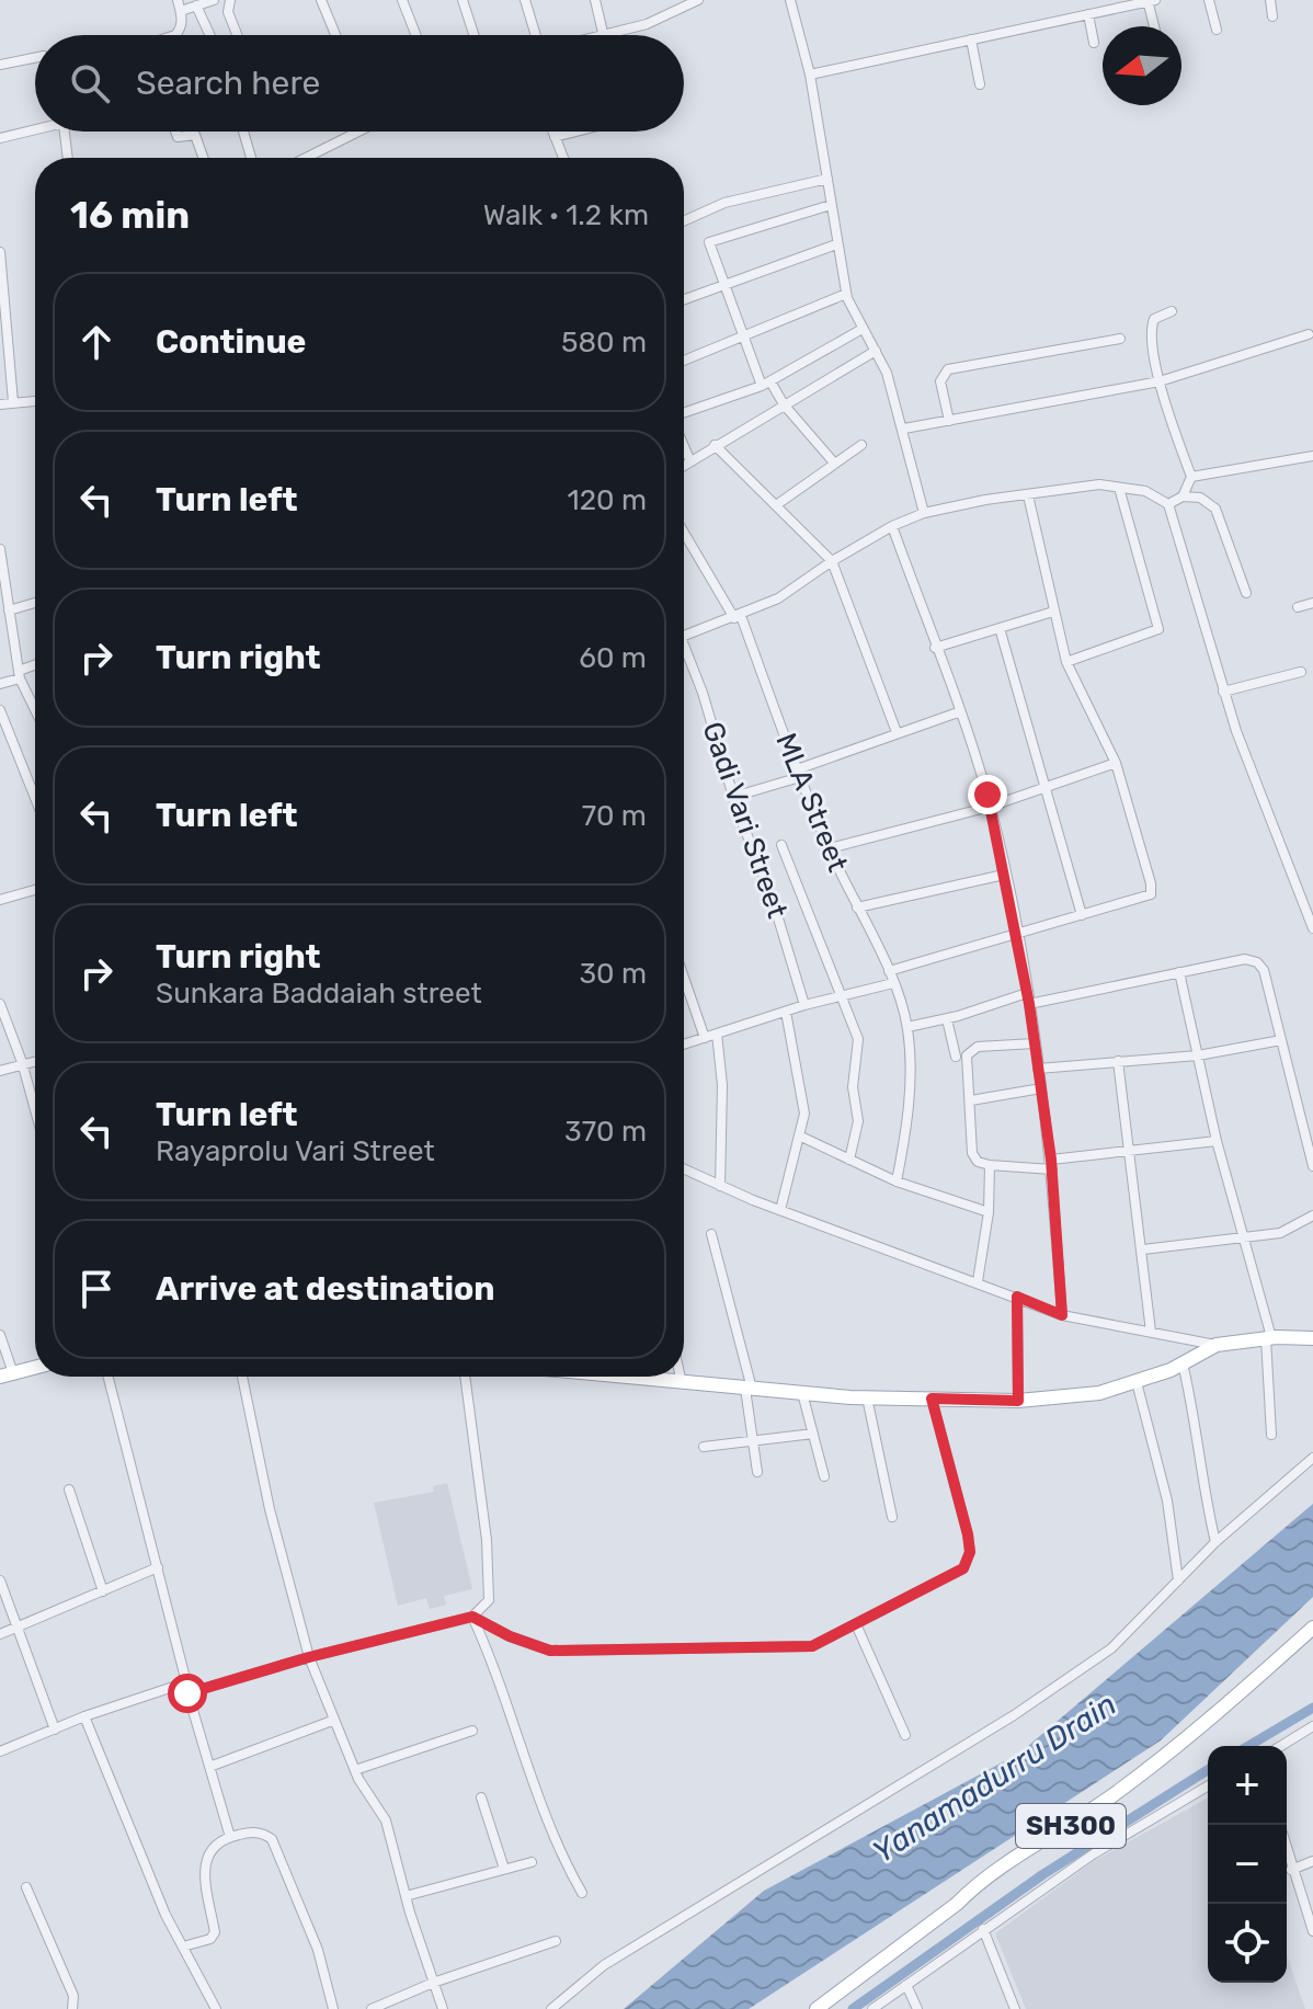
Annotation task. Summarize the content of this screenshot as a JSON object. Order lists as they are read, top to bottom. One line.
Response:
{"streets":{"main road":["SH300"],"street":["MLA Street","Gadi Vari Street"]},"water":["Yanamadurru Drain"],"north":"left","page":{"search":"Search here","heading":["16 min","Walk · 1.2 km"],"list":[["Continue","580 m"],["Turn left","120 m"],["Turn right","60 m"],["Turn left","70 m"],["Turn right","Sunkara Baddaiah street","30 m"],["Turn left","Rayaprolu Vari Street","370 m"],"Arrive at destination"],"map_buttons":["+","−"]}}
